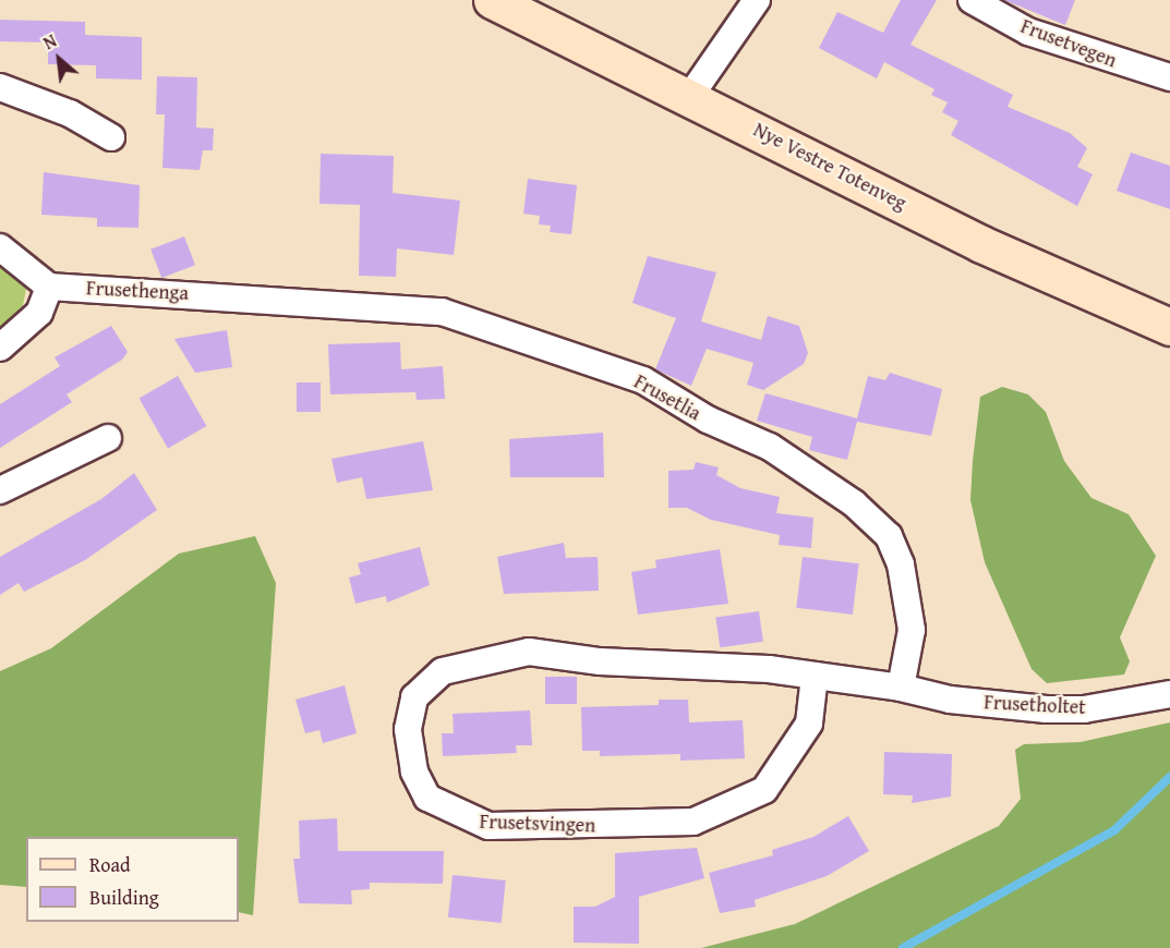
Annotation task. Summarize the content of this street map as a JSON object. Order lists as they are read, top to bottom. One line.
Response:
{"streets":{"main road":["Nye Vestre Totenveg"],"street":["Frusetvegen","Frusethenga","Frusetlia","Frusetholtet","Frusetsvingen"]},"crossings":[["Frusethenga","Frusetlia"],["Frusetlia","Frusetholtet"],["Frusetlia","Frusetsvingen"],["Frusetholtet","Frusetsvingen"]],"legend":["Road","Building"],"north":"top left"}
